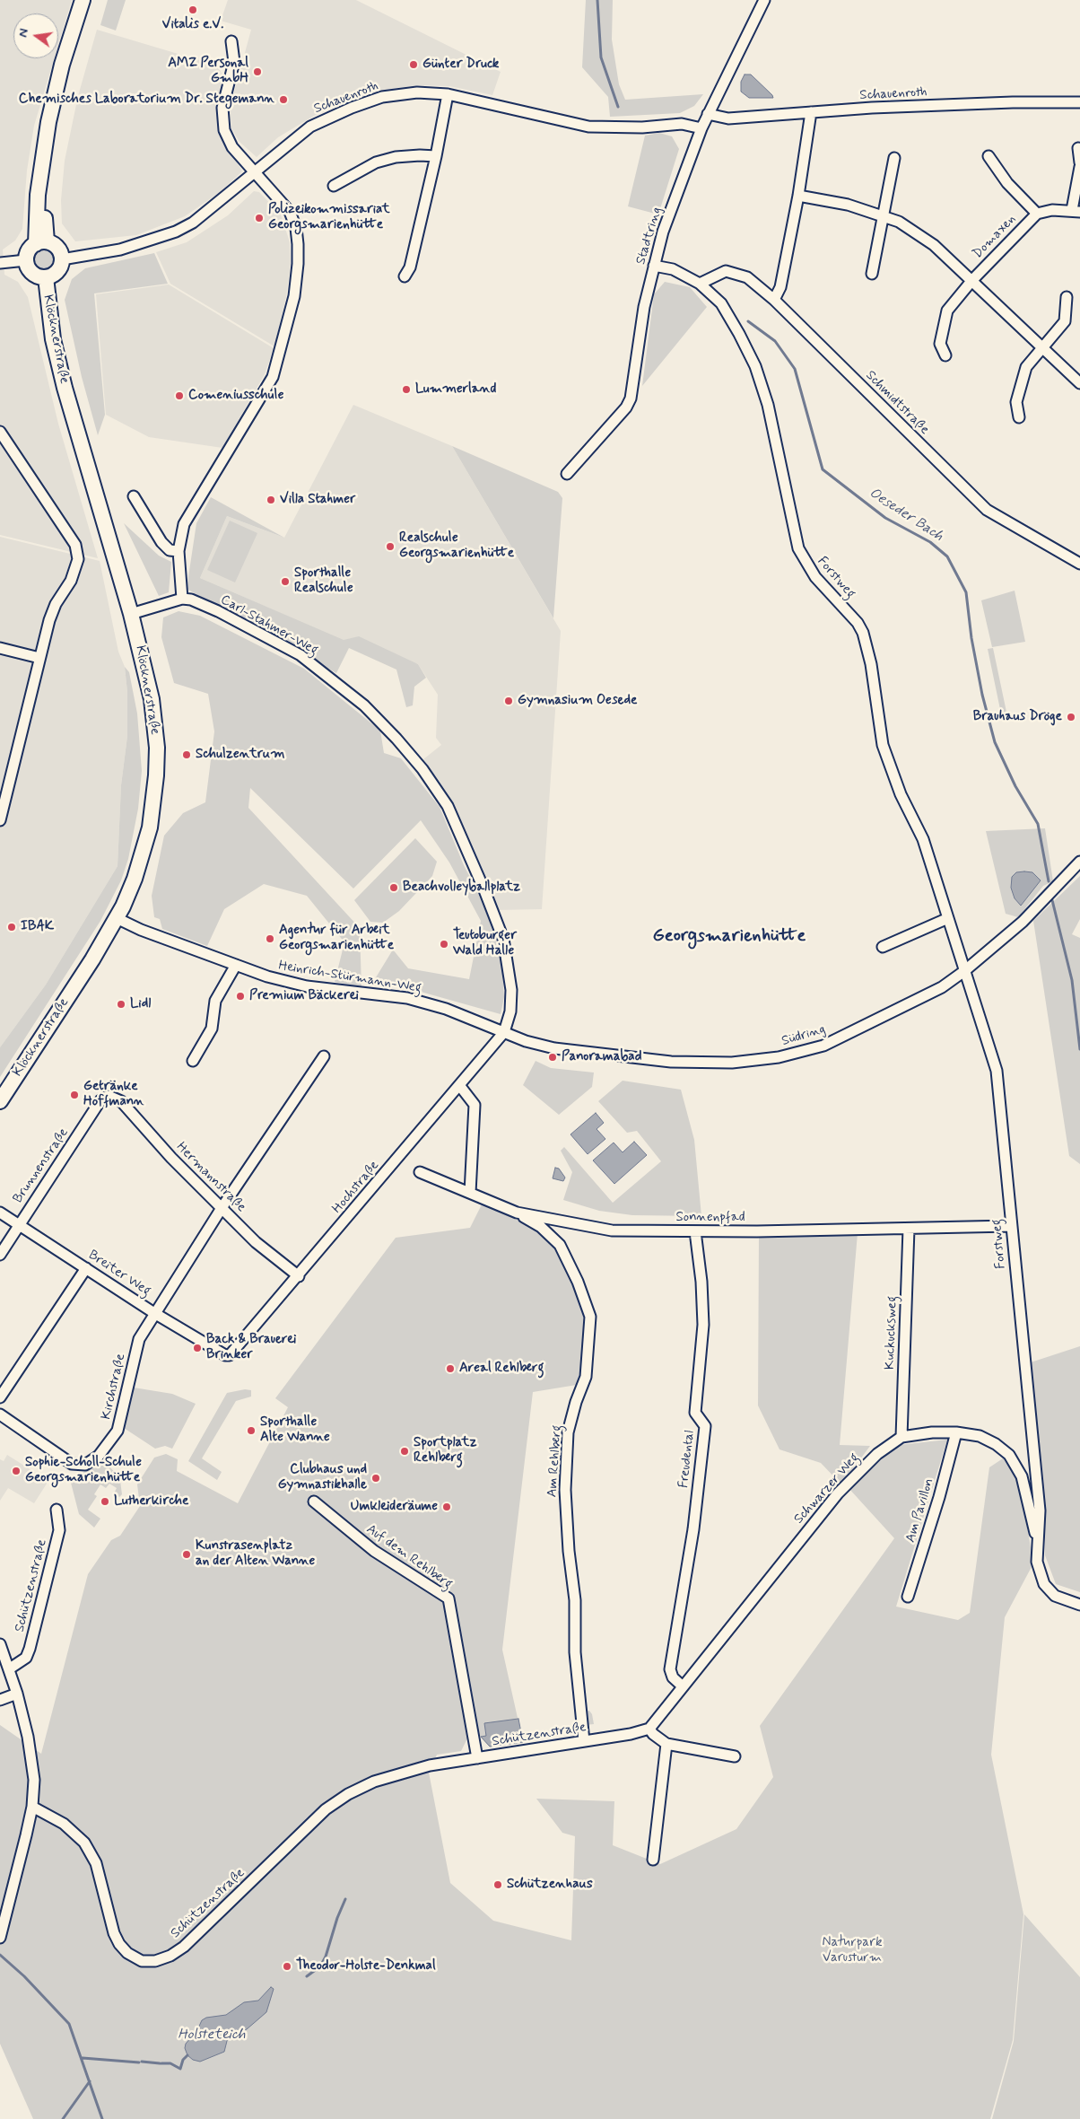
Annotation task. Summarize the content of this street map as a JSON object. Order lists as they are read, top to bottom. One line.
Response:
{"streets":{"main road":["Klöcknerstraße"],"street":["Schauenroth","Stadtring","Domaxen","Schmidtstraße","Forstweg","Carl-Stahmer-Weg","Heinrich-Stürmann-Weg","Südring","Brunnenstraße","Hermannstraße","Hochstraße","Sonnenpfad","Breiter Weg","Kuckucksweg","Kirchstraße","Freudental","Am Rehlberg","Schwarzer Weg","Am Pavillon","Auf dem Rehlberg","Schützenstraße"]},"crossings":[["Schauenroth","Stadtring"],["Schauenroth","Klöcknerstraße"],["Stadtring","Forstweg"],["Klöcknerstraße","Heinrich-Stürmann-Weg"],["Schmidtstraße","Forstweg"],["Forstweg","Südring"],["Forstweg","Sonnenpfad"],["Forstweg","Schwarzer Weg"],["Carl-Stahmer-Weg","Heinrich-Stürmann-Weg"],["Carl-Stahmer-Weg","Südring"],["Carl-Stahmer-Weg","Hochstraße"],["Heinrich-Stürmann-Weg","Südring"],["Heinrich-Stürmann-Weg","Hochstraße"],["Südring","Hochstraße"],["Brunnenstraße","Hermannstraße"],["Brunnenstraße","Breiter Weg"],["Hermannstraße","Hochstraße"],["Hermannstraße","Kirchstraße"],["Hochstraße","Breiter Weg"],["Sonnenpfad","Kuckucksweg"],["Sonnenpfad","Freudental"],["Sonnenpfad","Am Rehlberg"],["Breiter Weg","Kirchstraße"],["Kuckucksweg","Schwarzer Weg"],["Freudental","Schwarzer Weg"],["Am Rehlberg","Schützenstraße"],["Schwarzer Weg","Am Pavillon"],["Schwarzer Weg","Schützenstraße"],["Auf dem Rehlberg","Schützenstraße"]],"districts":["Georgsmarienhütte"],"water":["Oeseder Bach","Holsteteich"],"parks":["Naturpark Varusturm"],"places":["Vitalis e.V.","Günter Druck","AMZ Personal GmbH","Chemisches Laboratorium Dr. Stegemann","Polizeikommissariat Georgsmarienhütte","Lummerland","Comeniusschule","Villa Stahmer","Realschule Georgsmarienhütte","Sporthalle Realschule","Gymnasium Oesede","Brauhaus Dröge","Schulzentrum","Beachvolleyballplatz","IBAK","Agentur für Arbeit Georgsmarienhütte","Teutoburger Wald Halle","Premium Bäckerei","Lidl","Panoramabad","Getränke Hoffmann","Back & Brauerei Brinker","Areal Rehlberg","Sporthalle Alte Wanne","Sportplatz Rehlberg","Sophie-Scholl-Schule Georgsmarienhütte","Clubhaus und Gymnastikhalle","Lutherkirche","Umkleideräume","Kunstrasenplatz an der Alten Wanne","Schützenhaus","Theodor-Holste-Denkmal"],"north":"left"}
